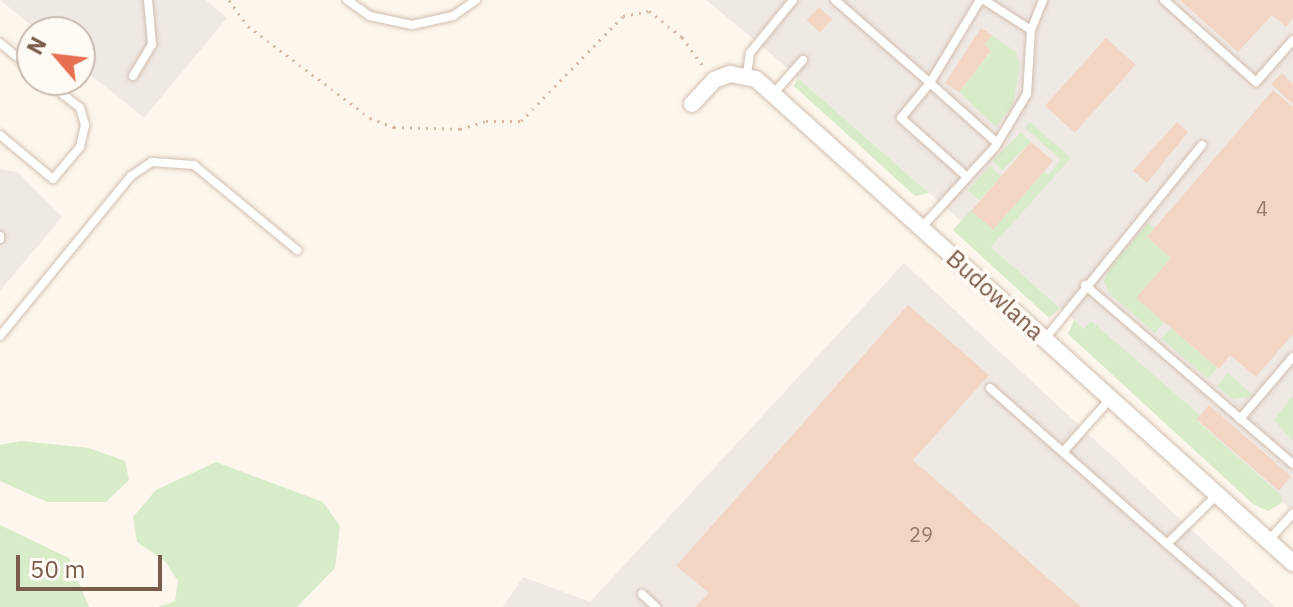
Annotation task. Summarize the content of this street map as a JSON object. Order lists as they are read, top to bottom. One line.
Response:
{"streets":{"street":["Budowlana"]},"house_numbers":["4","29"],"scale_bar":"50 m","north":"top left"}
